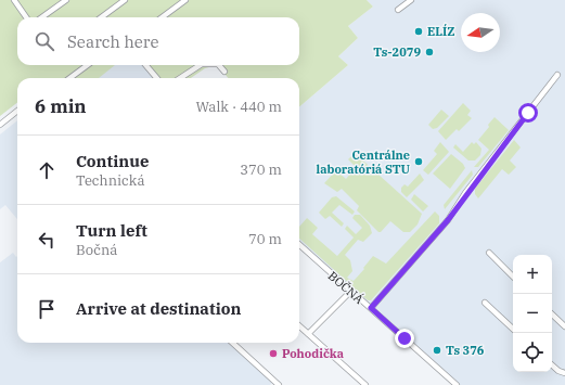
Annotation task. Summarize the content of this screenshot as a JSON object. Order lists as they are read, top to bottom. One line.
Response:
{"streets":{"street":["BOČNÁ"]},"places":["ELÍZ","Ts-2079","Centrálne laboratóriá STU","Ts 376","Pohodička"],"north":"left","page":{"search":"Search here","heading":["6 min","Walk · 440 m"],"list":[["Continue","Technická","370 m"],["Turn left","Bočná","70 m"],"Arrive at destination"],"map_buttons":["+","−"]}}
